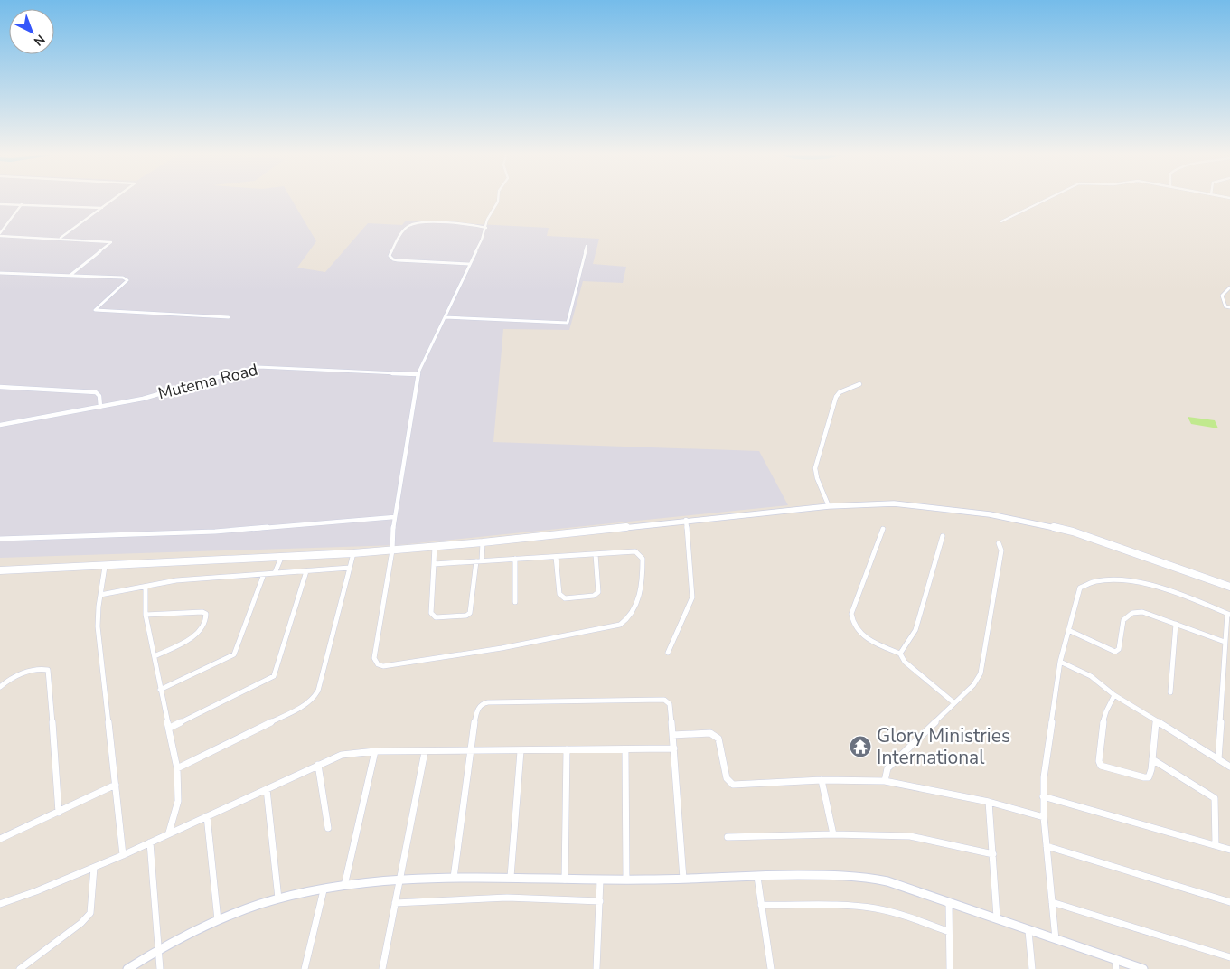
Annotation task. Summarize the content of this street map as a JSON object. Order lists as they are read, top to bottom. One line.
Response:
{"streets":{"street":["Mutema Road"]},"places":{"temple":["Glory Ministries International"]},"north":"bottom right"}
